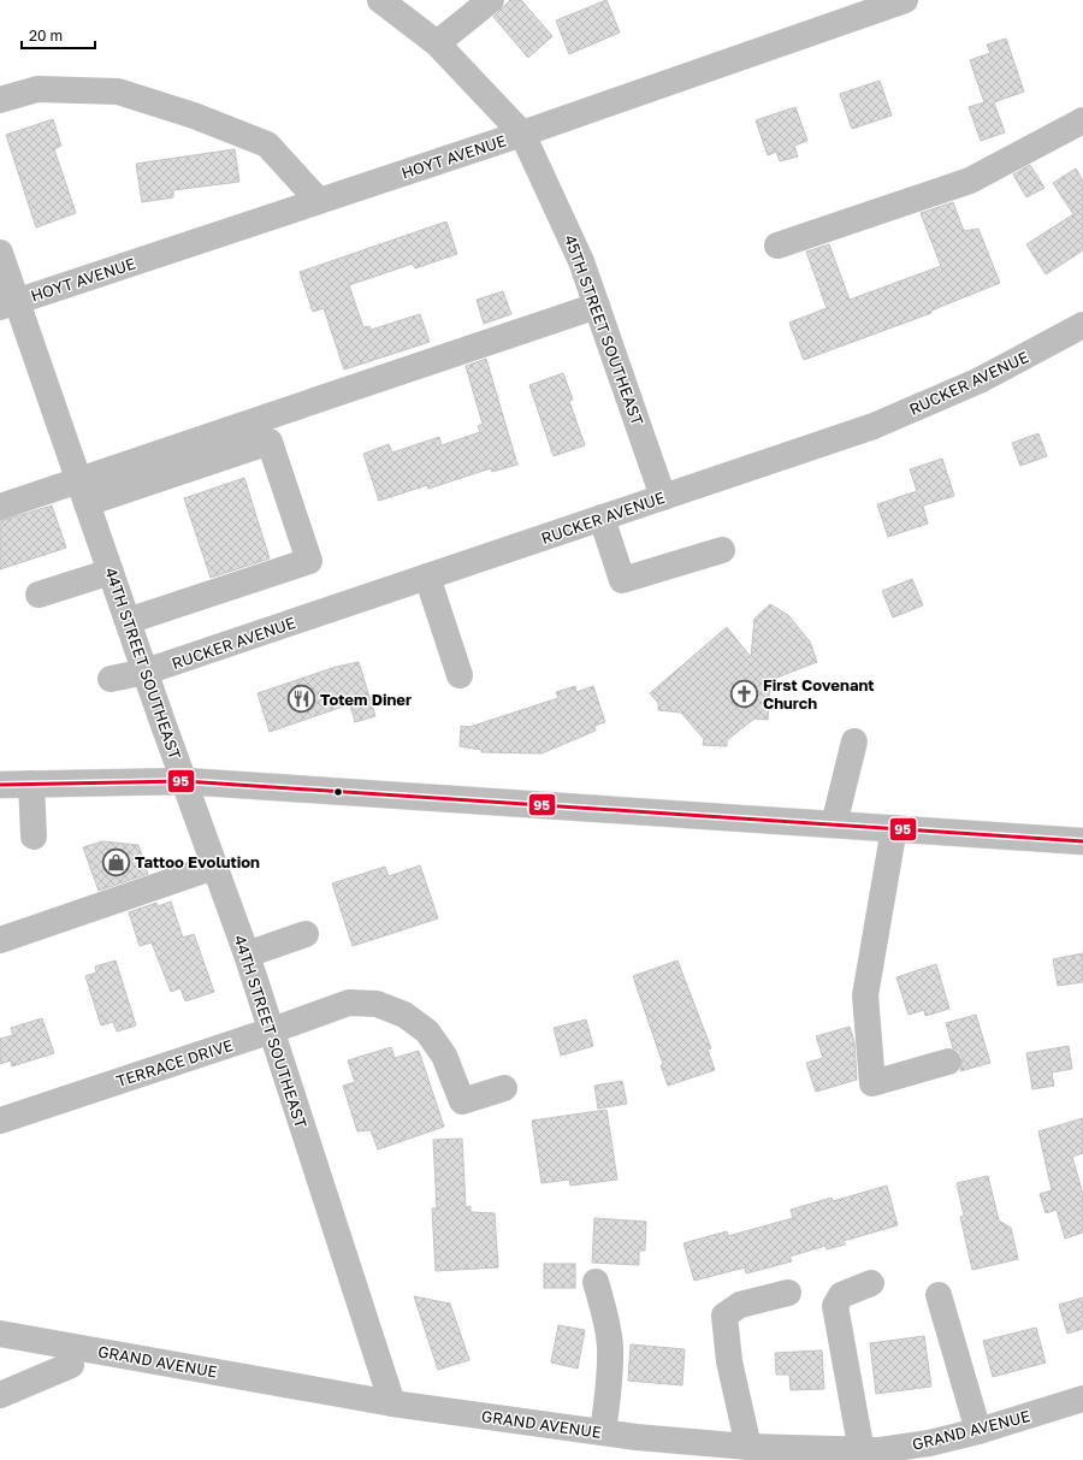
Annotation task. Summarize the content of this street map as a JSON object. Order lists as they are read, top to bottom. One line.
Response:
{"streets":{"street":["HOYT AVENUE","45TH STREET SOUTHEAST","RUCKER AVENUE","44TH STREET SOUTHEAST","TERRACE DRIVE","GRAND AVENUE"]},"crossings":[["HOYT AVENUE","45TH STREET SOUTHEAST"],["HOYT AVENUE","44TH STREET SOUTHEAST"],["45TH STREET SOUTHEAST","RUCKER AVENUE"],["RUCKER AVENUE","44TH STREET SOUTHEAST"],["44TH STREET SOUTHEAST","TERRACE DRIVE"],["44TH STREET SOUTHEAST","GRAND AVENUE"]],"places":{"church":["First Covenant Church"],"restaurant":["Totem Diner"],"shop":["Tattoo Evolution"]},"lines":["transit line 95"],"scale_bar":"20 m"}
